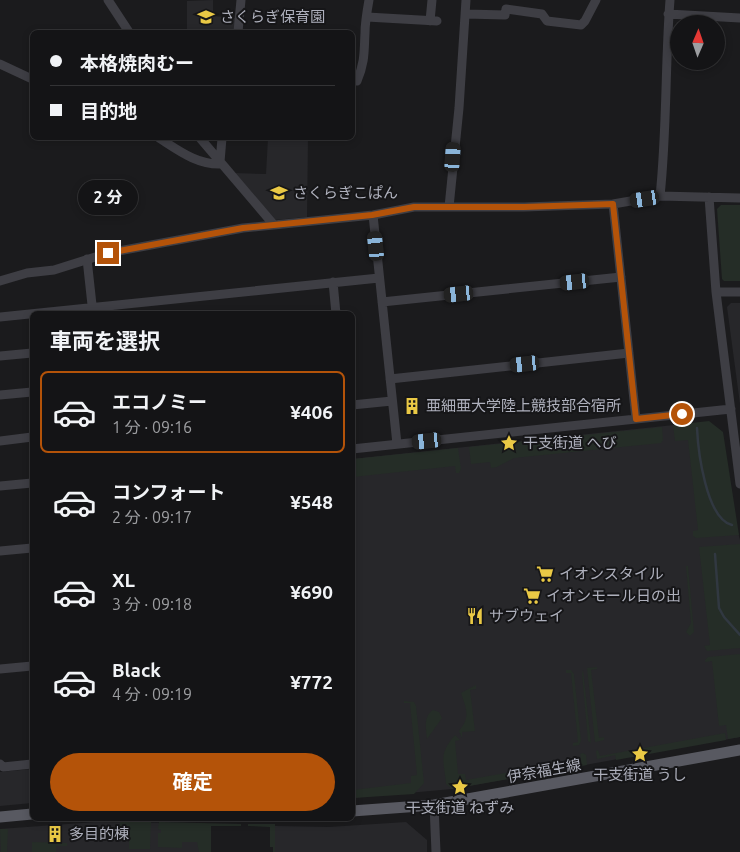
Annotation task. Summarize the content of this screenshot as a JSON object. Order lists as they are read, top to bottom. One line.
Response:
{"streets":{"main road":["伊奈福生線"]},"places":{"school or university":["さくらぎ保育園","さくらぎこぱん"],"building":["亜細亜大学陸上競技部合宿所","多目的棟"],"place":["干支街道 へび","干支街道 うし","干支街道 ねずみ"],"supermarket":["イオンスタイル","イオンモール日の出"],"restaurant":["サブウェイ"]},"north":"top","page":{"banner":["本格焼肉むー","目的地"],"bubble":"2 分","heading":"車両を選択","list":[{"name":"エコノミー","note":"1 分 · 09:16","value":"¥406"},{"name":"コンフォート","note":"2 分 · 09:17","value":"¥548"},{"name":"XL","note":"3 分 · 09:18","value":"¥690"},{"name":"Black","note":"4 分 · 09:19","value":"¥772"}],"buttons":"確定"}}
